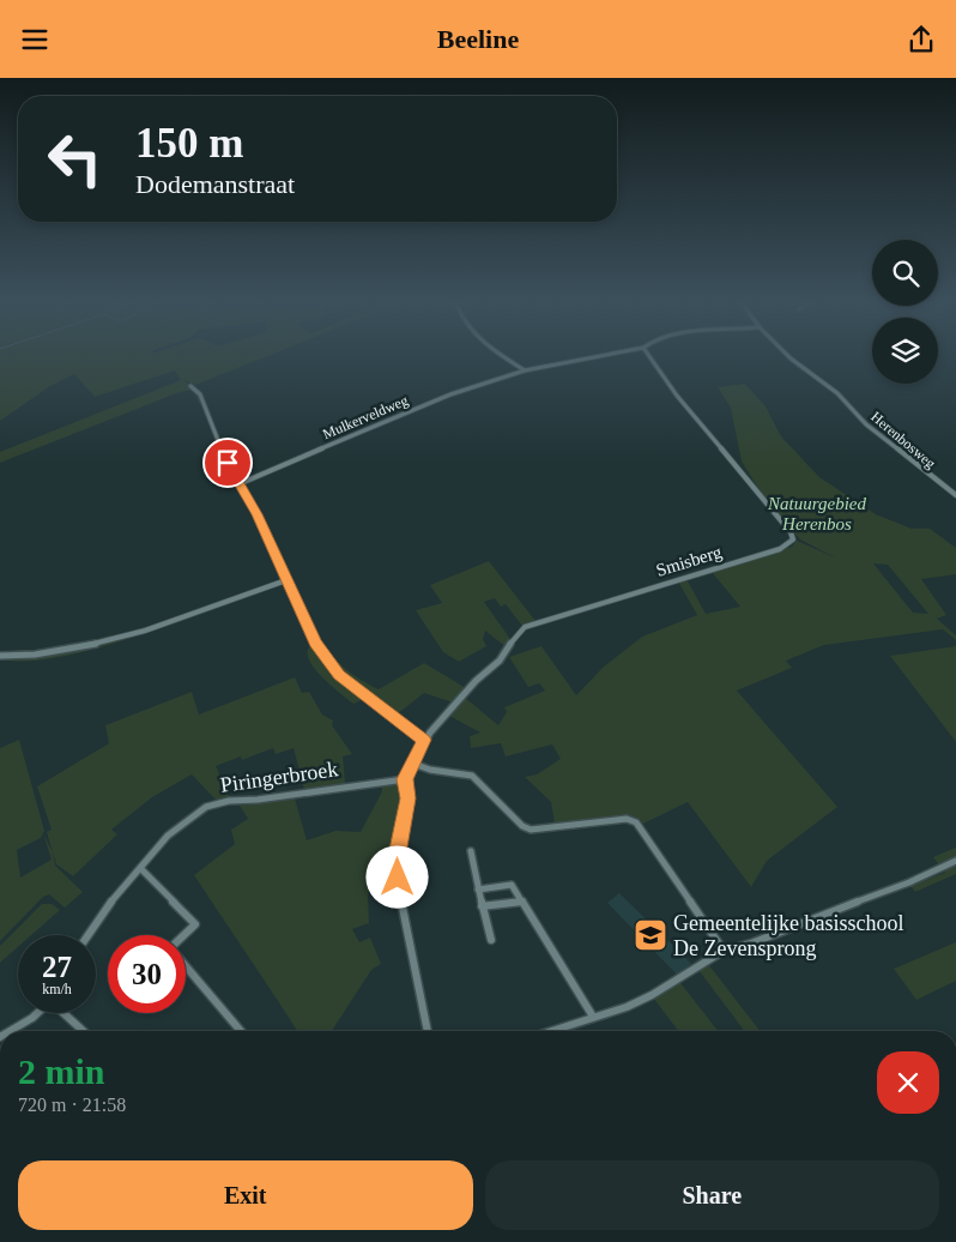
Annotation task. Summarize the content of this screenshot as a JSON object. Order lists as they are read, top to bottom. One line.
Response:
{"streets":{"street":["Mulkerveldweg","Herenbosweg","Smisberg","Piringerbroek"]},"crossings":[["Smisberg","Piringerbroek"]],"parks":["Natuurgebied Herenbos"],"places":{"school or university":["Gemeentelijke basisschool De Zevensprong"]},"page":{"header":"Beeline","turn":["150 m","Dodemanstraat"],"speed":"27 km/h","limit":"30","heading":["2 min","720 m · 21:58"],"buttons":["Exit","Share"]}}
